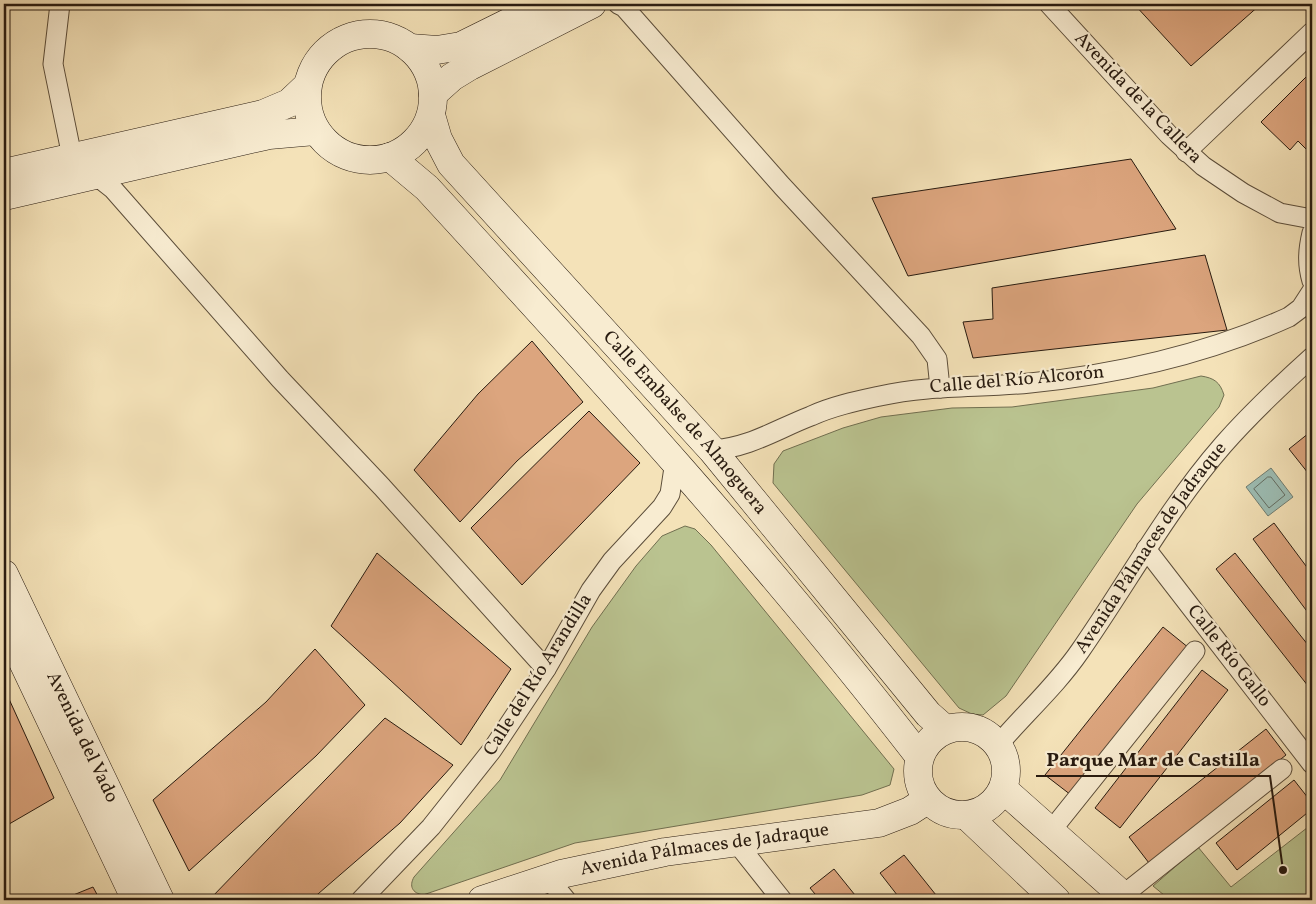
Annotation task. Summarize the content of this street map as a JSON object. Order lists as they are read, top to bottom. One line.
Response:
{"streets":{"main road":["Calle Embalse de Almoguera","Avenida Pálmaces de Jadraque","Avenida del Vado"],"street":["Avenida de la Callera","Calle del Río Alcorón","Calle Río Gallo","Calle del Río Arandilla"]},"crossings":[["Calle del Río Alcorón","Calle Embalse de Almoguera"],["Calle Embalse de Almoguera","Avenida Pálmaces de Jadraque"],["Calle Embalse de Almoguera","Calle del Río Arandilla"],["Avenida Pálmaces de Jadraque","Calle Río Gallo"]],"places":["Parque Mar de Castilla"]}
